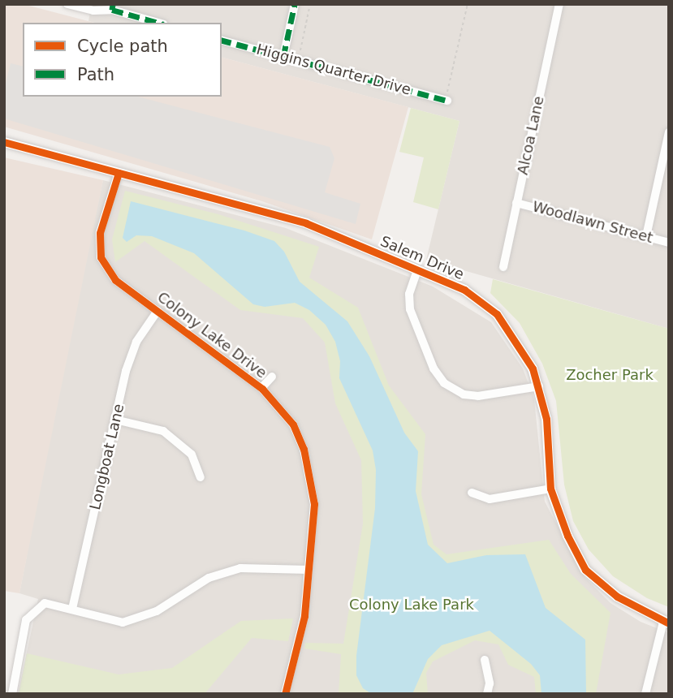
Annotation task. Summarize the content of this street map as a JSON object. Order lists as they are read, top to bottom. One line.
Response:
{"streets":{"street":["Higgins Quarter Drive","Alcoa Lane","Woodlawn Street","Salem Drive","Colony Lake Drive","Longboat Lane"]},"crossings":[["Alcoa Lane","Woodlawn Street"],["Salem Drive","Colony Lake Drive"],["Colony Lake Drive","Longboat Lane"]],"parks":["Zocher Park","Colony Lake Park"],"legend":["Cycle path","Path"]}
